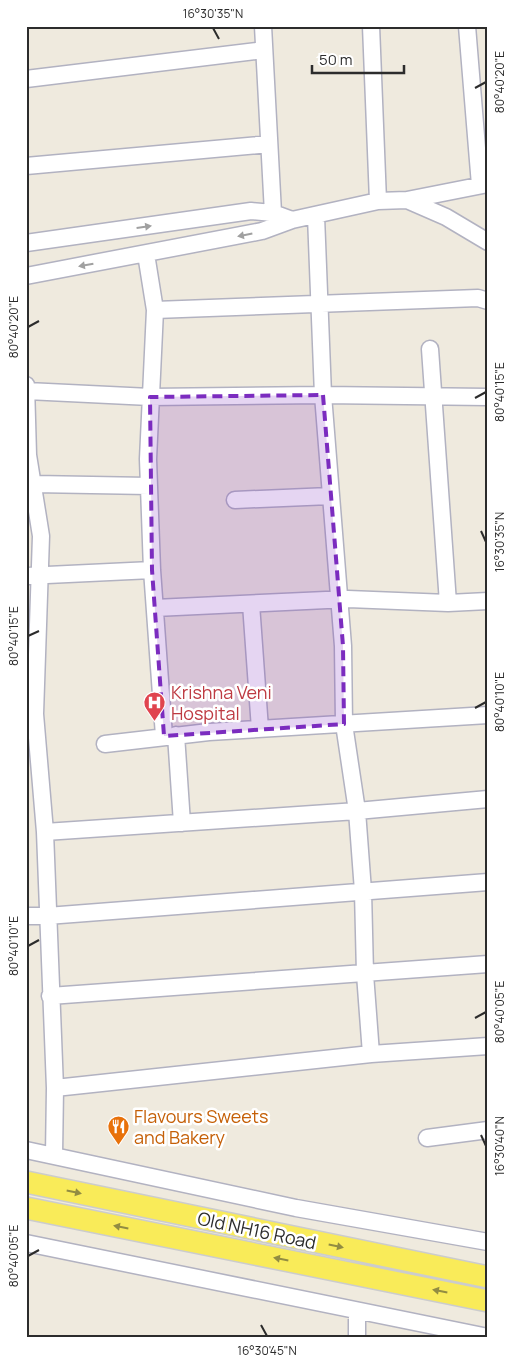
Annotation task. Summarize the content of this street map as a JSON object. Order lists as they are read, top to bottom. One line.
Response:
{"streets":{"main road":["Old NH16 Road"]},"places":{"hospital":["Krishna Veni Hospital"],"restaurant":["Flavours Sweets and Bakery"]},"scale_bar":"50 m","coordinates":["16°30'35\"N","80°40'20\"E","80°40'15\"E","80°40'10\"E","80°40'05\"E","16°30'40\"N","16°30'45\"N"]}
